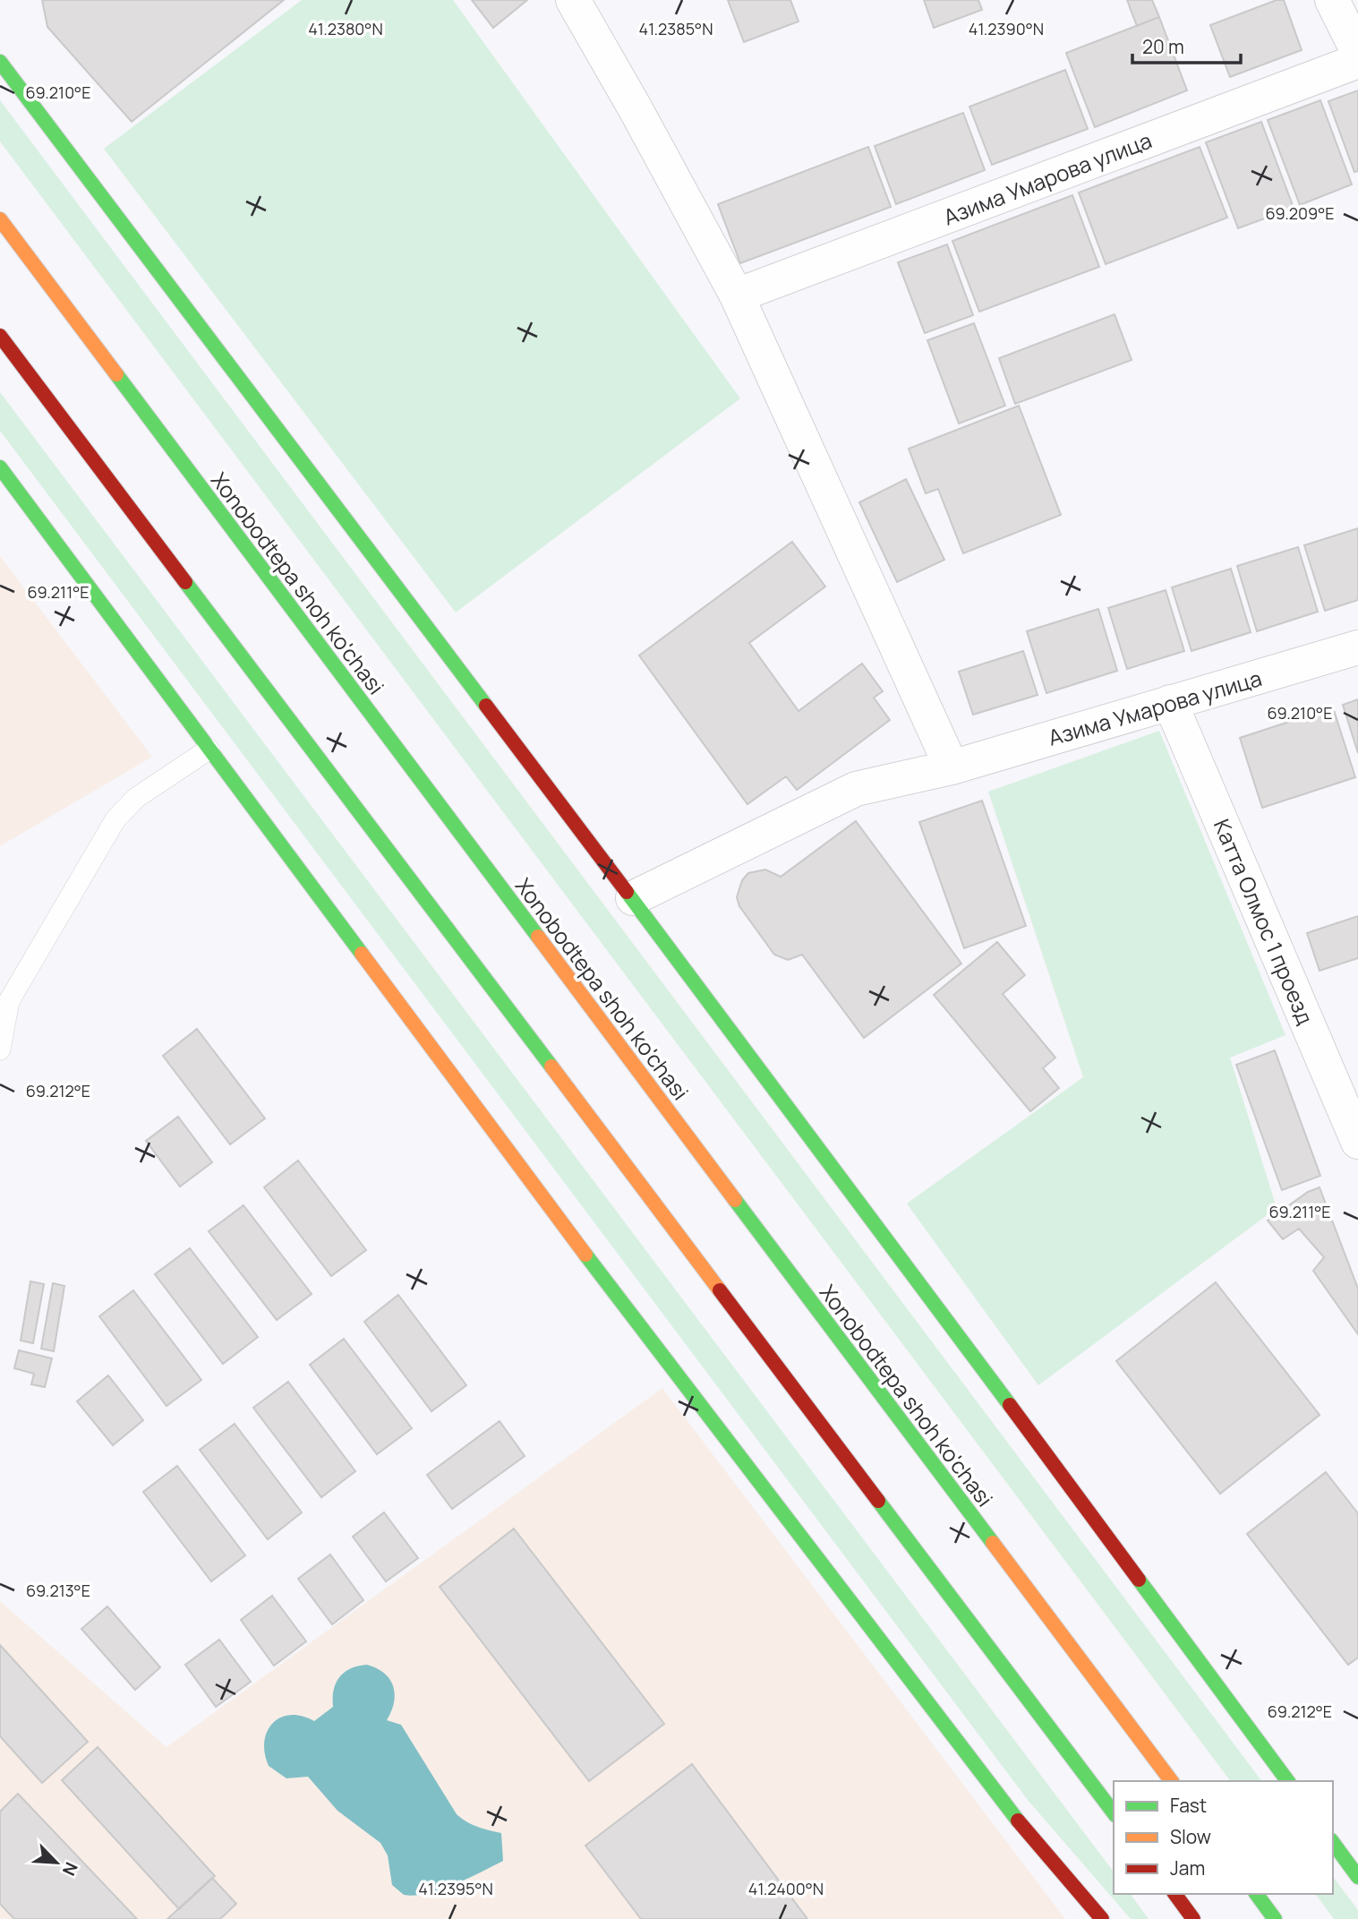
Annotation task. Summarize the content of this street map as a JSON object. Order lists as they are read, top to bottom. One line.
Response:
{"streets":{"highway":["Xonobodtepa shoh ko'chasi"],"street":["Азима Умарова улица","Катта Олмос 1 проезд"]},"crossings":[["Азима Умарова улица","Катта Олмос 1 проезд"]],"legend":["Fast","Slow","Jam"],"scale_bar":"20 m","north":"bottom right","coordinates":["41.2385°N","41.2390°N","41.2380°N","69.210°E","69.209°E","69.211°E","69.212°E","69.213°E","41.2395°N","41.2400°N"]}
